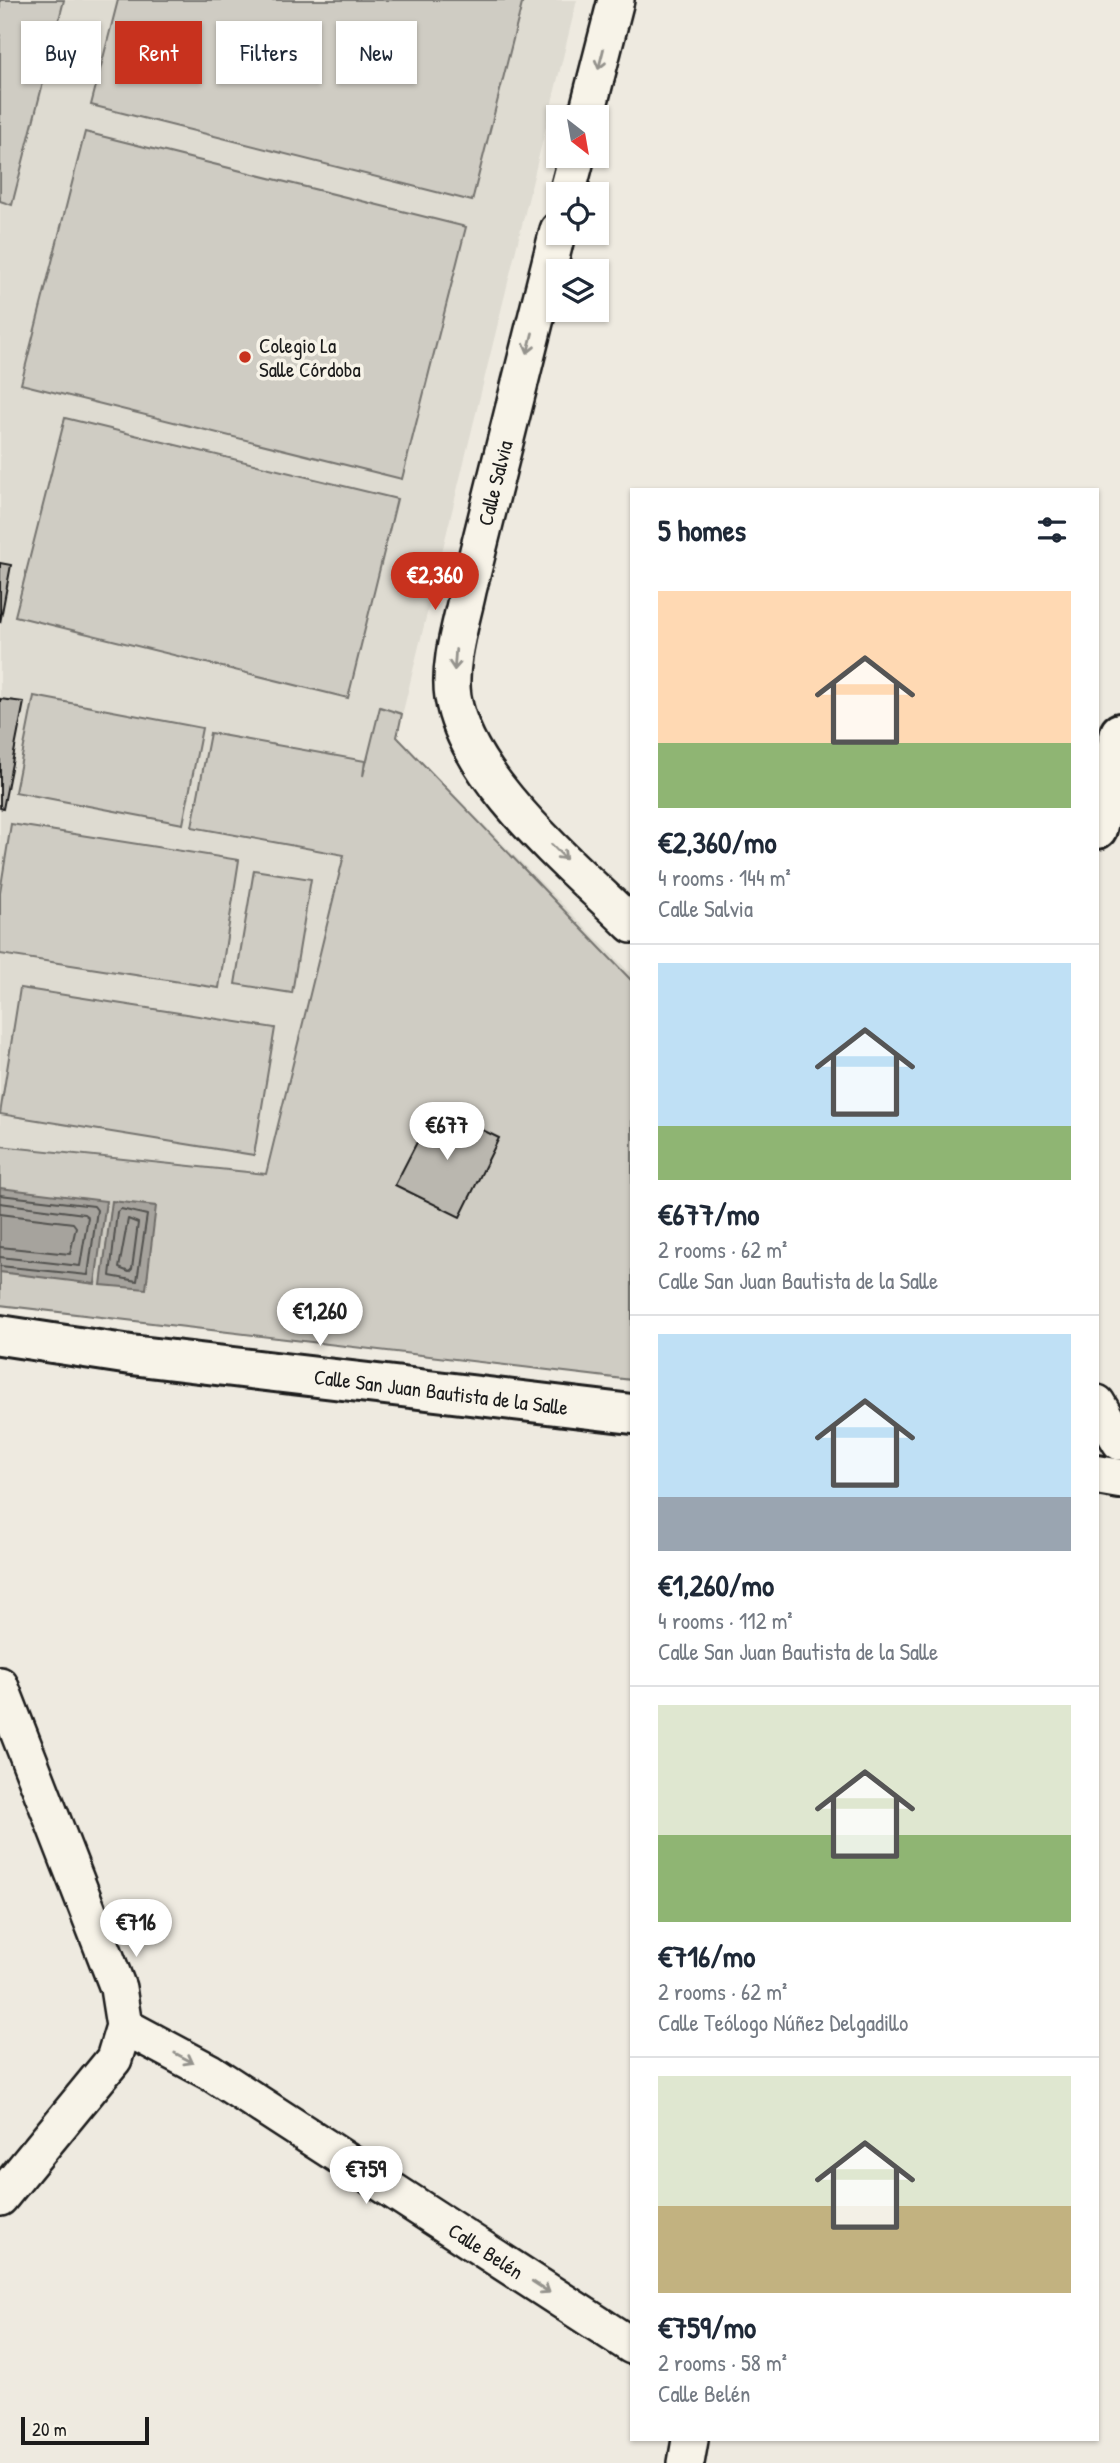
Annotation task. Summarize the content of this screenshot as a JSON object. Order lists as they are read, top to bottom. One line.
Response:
{"streets":{"street":["Calle Salvia","Calle San Juan Bautista de la Salle","Calle Belén"]},"one_way":["Calle Salvia","Calle Belén"],"places":["Colegio La Salle Córdoba"],"scale_bar":"20 m","north":"bottom right","page":{"chip":["Buy","Rent","Filters","New"],"heading":"5 homes","price":["€2,360","€677","€1,260","€716","€759"],"list":[{"name":"€2,360/mo","note":"4 rooms · 144 m² · Calle Salvia"},{"name":"€677/mo","note":"2 rooms · 62 m² · Calle San Juan Bautista de la Salle"},{"name":"€1,260/mo","note":"4 rooms · 112 m² · Calle San Juan Bautista de la Salle"},{"name":"€716/mo","note":"2 rooms · 62 m² · Calle Teólogo Núñez Delgadillo"},{"name":"€759/mo","note":"2 rooms · 58 m² · Calle Belén"}],"scale":"20 m"}}
